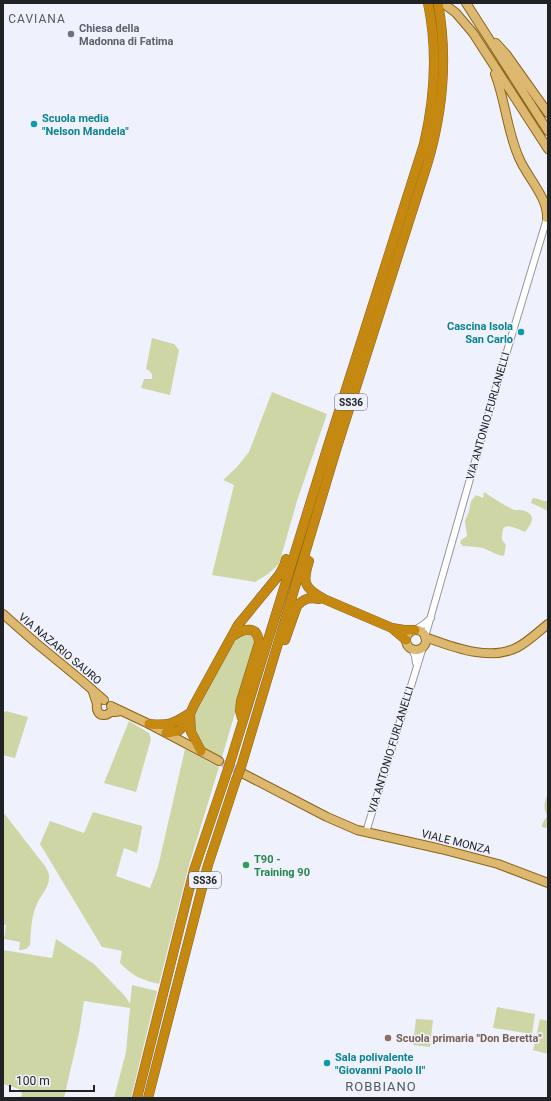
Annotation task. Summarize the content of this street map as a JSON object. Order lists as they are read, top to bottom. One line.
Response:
{"streets":{"highway":["SS36"],"main road":["VIA NAZARIO SAURO","VIALE MONZA"],"street":["VIA ANTONIO FURLANELLI"]},"crossings":[["SS36","VIALE MONZA"],["VIA ANTONIO FURLANELLI","VIALE MONZA"]],"districts":["CAVIANA","ROBBIANO"],"places":["Chiesa della Madonna di Fatima","Scuola media \"Nelson Mandela\"","Cascina Isola San Carlo","T90 - Training 90","Scuola primaria \"Don Beretta\"","Sala polivalente \"Giovanni Paolo II\""],"scale_bar":"100 m"}
